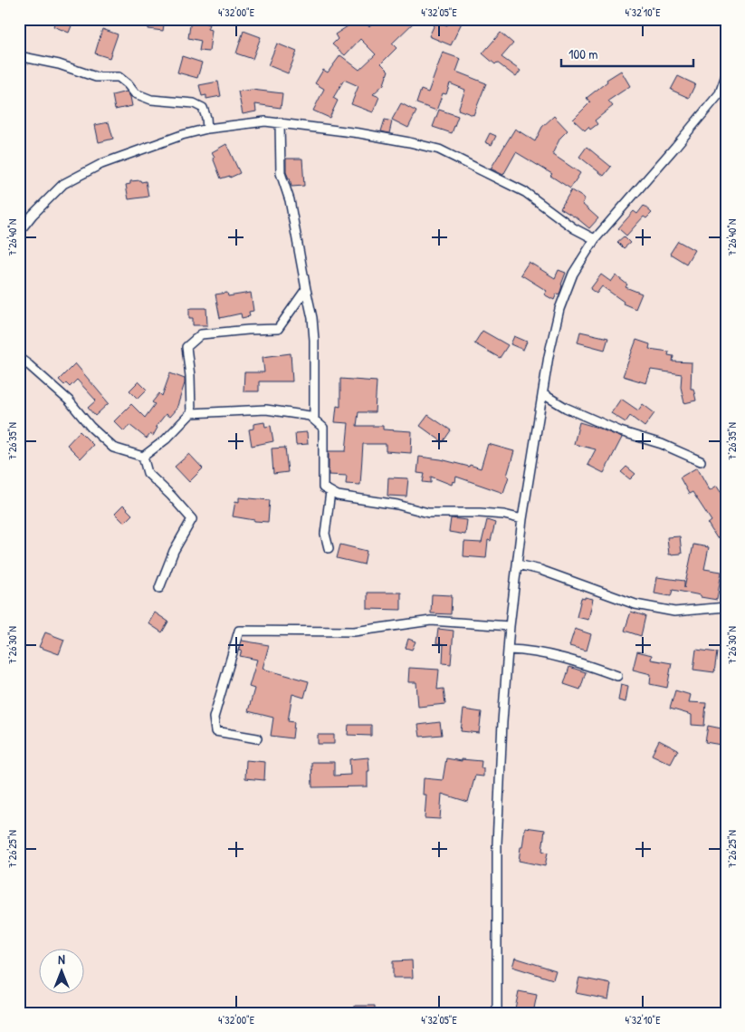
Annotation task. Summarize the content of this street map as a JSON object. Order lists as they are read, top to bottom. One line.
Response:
{"scale_bar":"100 m","north":"top","coordinates":["4°32'00\"E","4°32'05\"E","4°32'10\"E","7°26'40\"N","7°26'35\"N","7°26'30\"N","7°26'25\"N"]}
